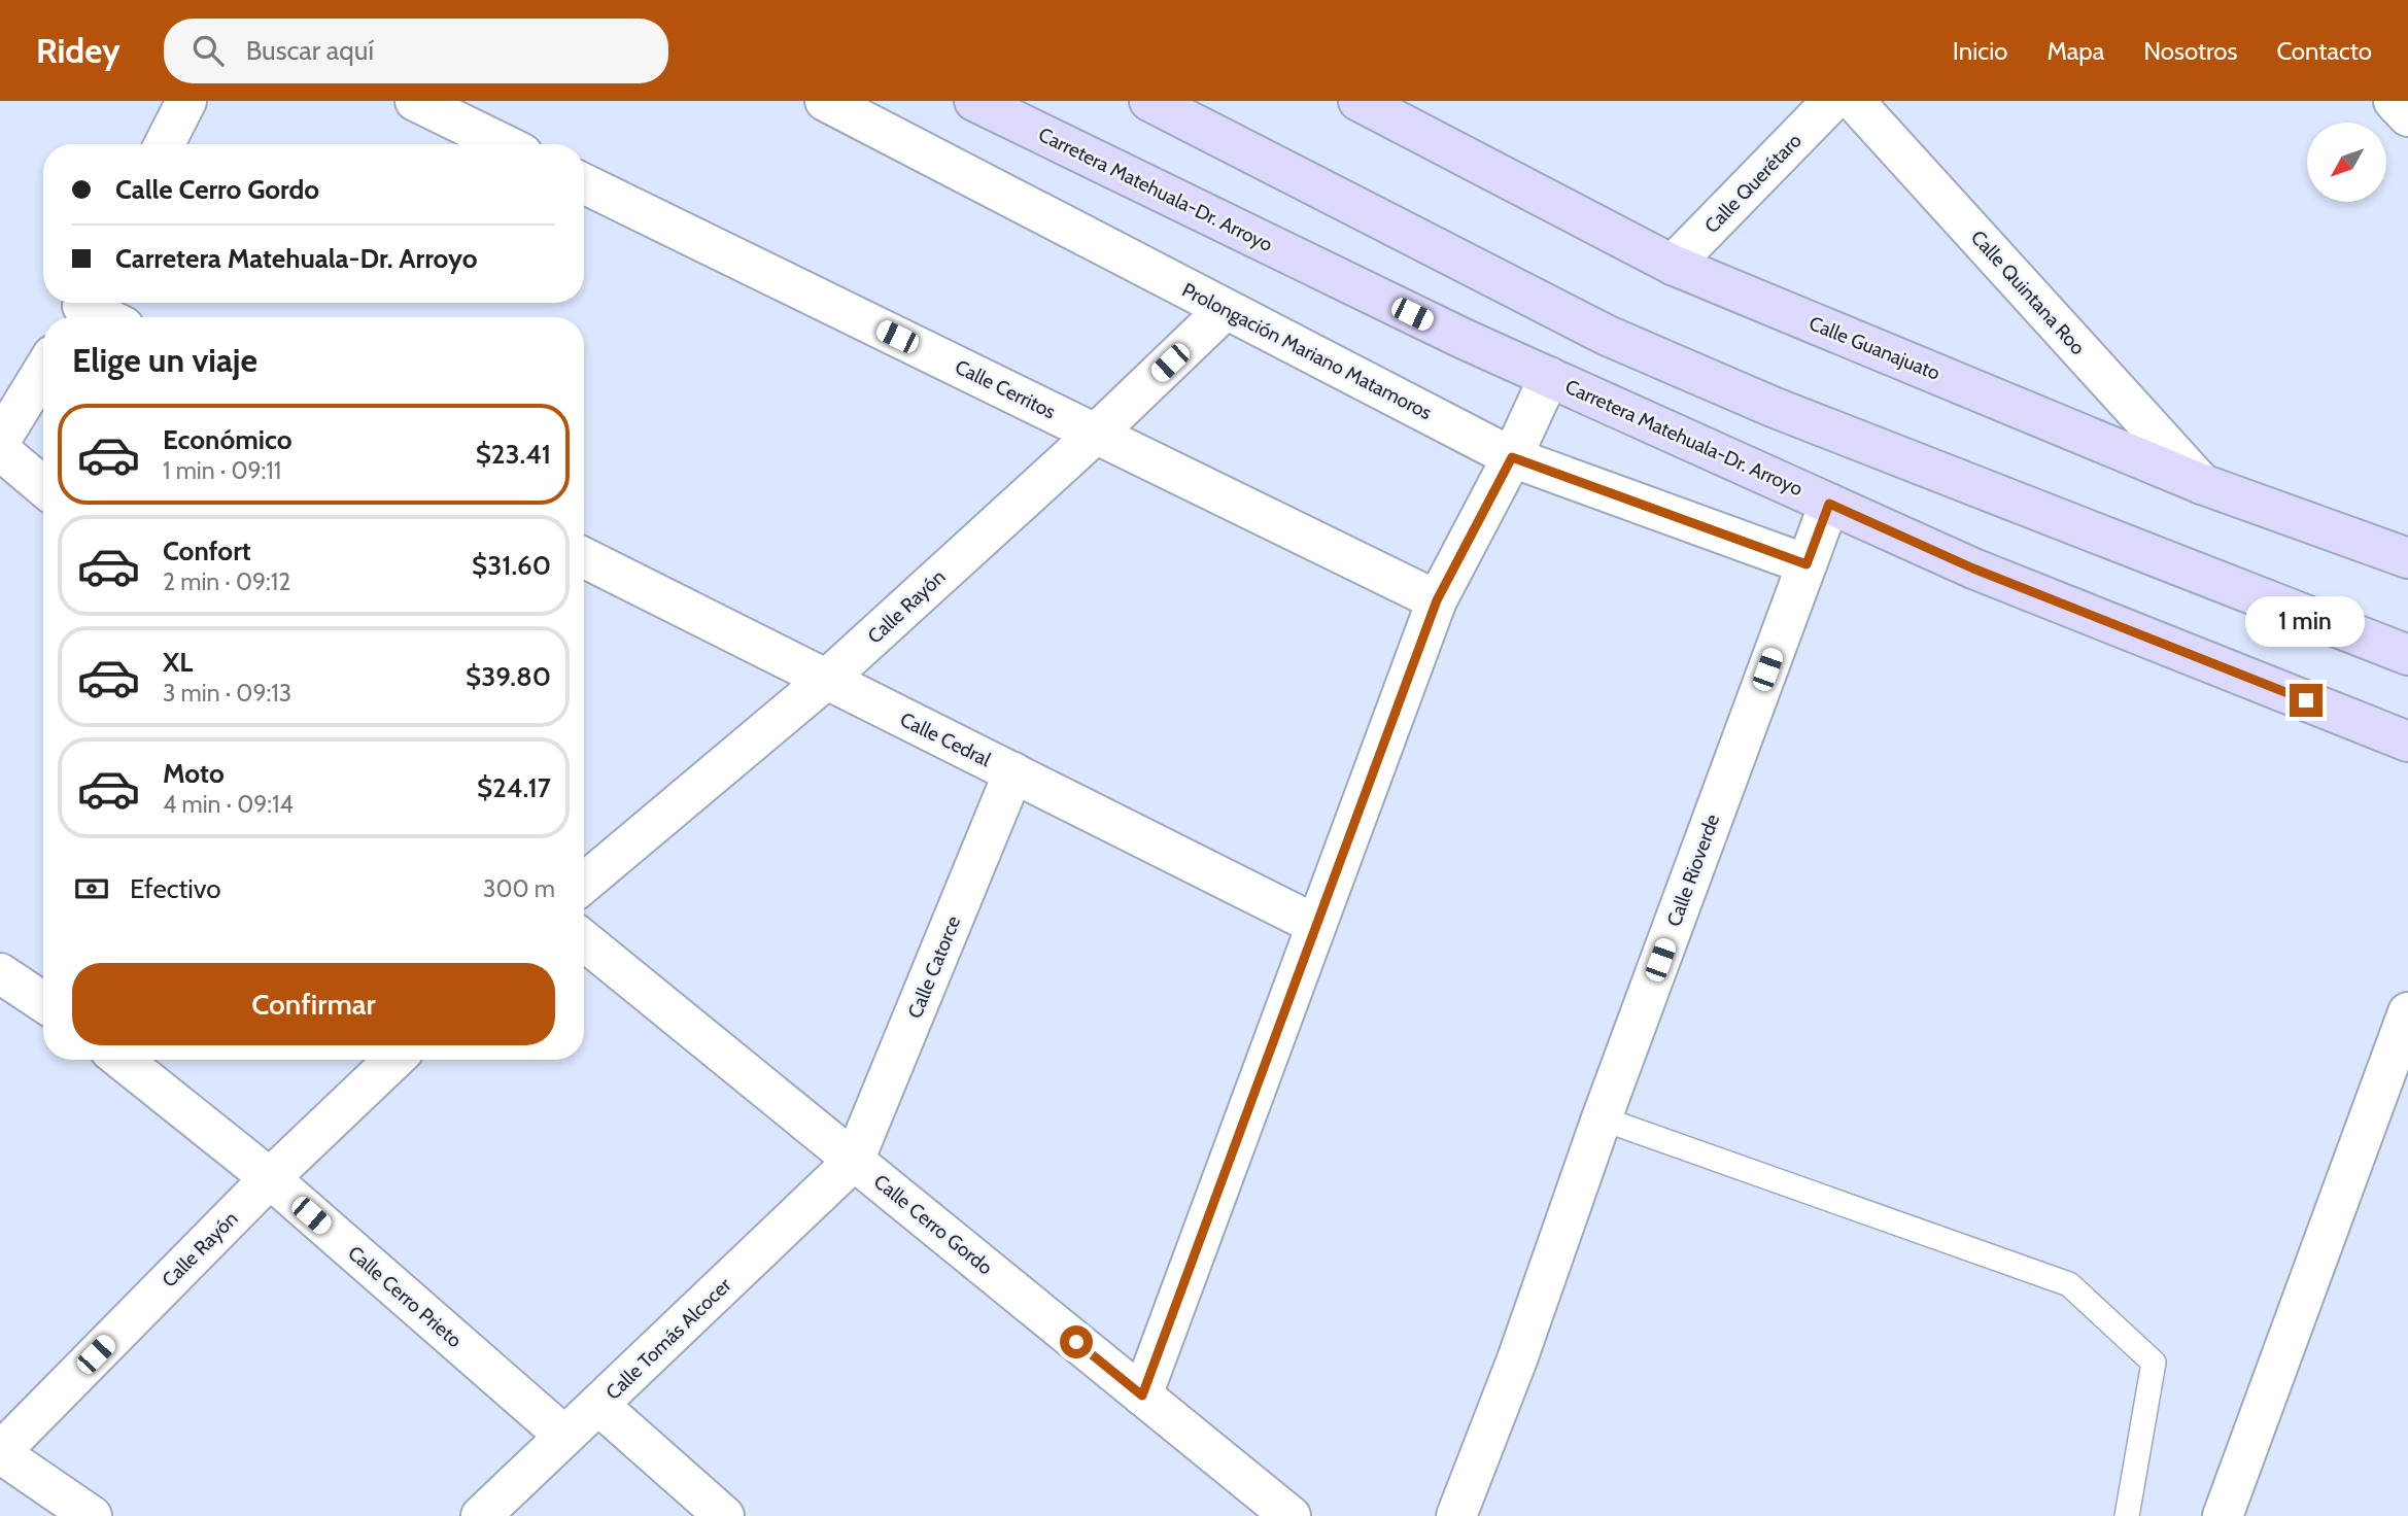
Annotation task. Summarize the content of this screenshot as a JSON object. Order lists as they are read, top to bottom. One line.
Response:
{"streets":{"main road":["Carretera Matehuala-Dr. Arroyo","Calle Guanajuato"],"street":["Calle Querétaro","Calle Quintana Roo","Prolongación Mariano Matamoros","Calle Cerritos","Calle Rayón","Calle Cedral","Calle Rioverde","Calle Catorce","Calle Cerro Gordo","Calle Cerro Prieto","Calle Tomás Alcocer"]},"crossings":[["Calle Querétaro","Calle Guanajuato"],["Carretera Matehuala-Dr. Arroyo","Calle Rioverde"],["Calle Quintana Roo","Calle Guanajuato"],["Prolongación Mariano Matamoros","Calle Rayón"],["Prolongación Mariano Matamoros","Calle Rioverde"],["Calle Cerritos","Calle Rayón"],["Calle Rayón","Calle Cedral"],["Calle Rayón","Calle Cerro Prieto"],["Calle Cedral","Calle Catorce"],["Calle Catorce","Calle Cerro Gordo"],["Calle Catorce","Calle Tomás Alcocer"],["Calle Cerro Gordo","Calle Tomás Alcocer"],["Calle Cerro Prieto","Calle Tomás Alcocer"]],"north":"bottom left","page":{"header":"Ridey","search":"Buscar aquí","nav":["Inicio","Mapa","Nosotros","Contacto"],"banner":["Calle Cerro Gordo","Carretera Matehuala-Dr. Arroyo"],"heading":"Elige un viaje","list":[{"name":"Económico","note":"1 min · 09:11","value":"$23.41"},{"name":"Confort","note":"2 min · 09:12","value":"$31.60"},{"name":"XL","note":"3 min · 09:13","value":"$39.80"},{"name":"Moto","note":"4 min · 09:14","value":"$24.17"}],"bubble":"1 min","pay":["Efectivo","300 m"],"buttons":"Confirmar"}}
